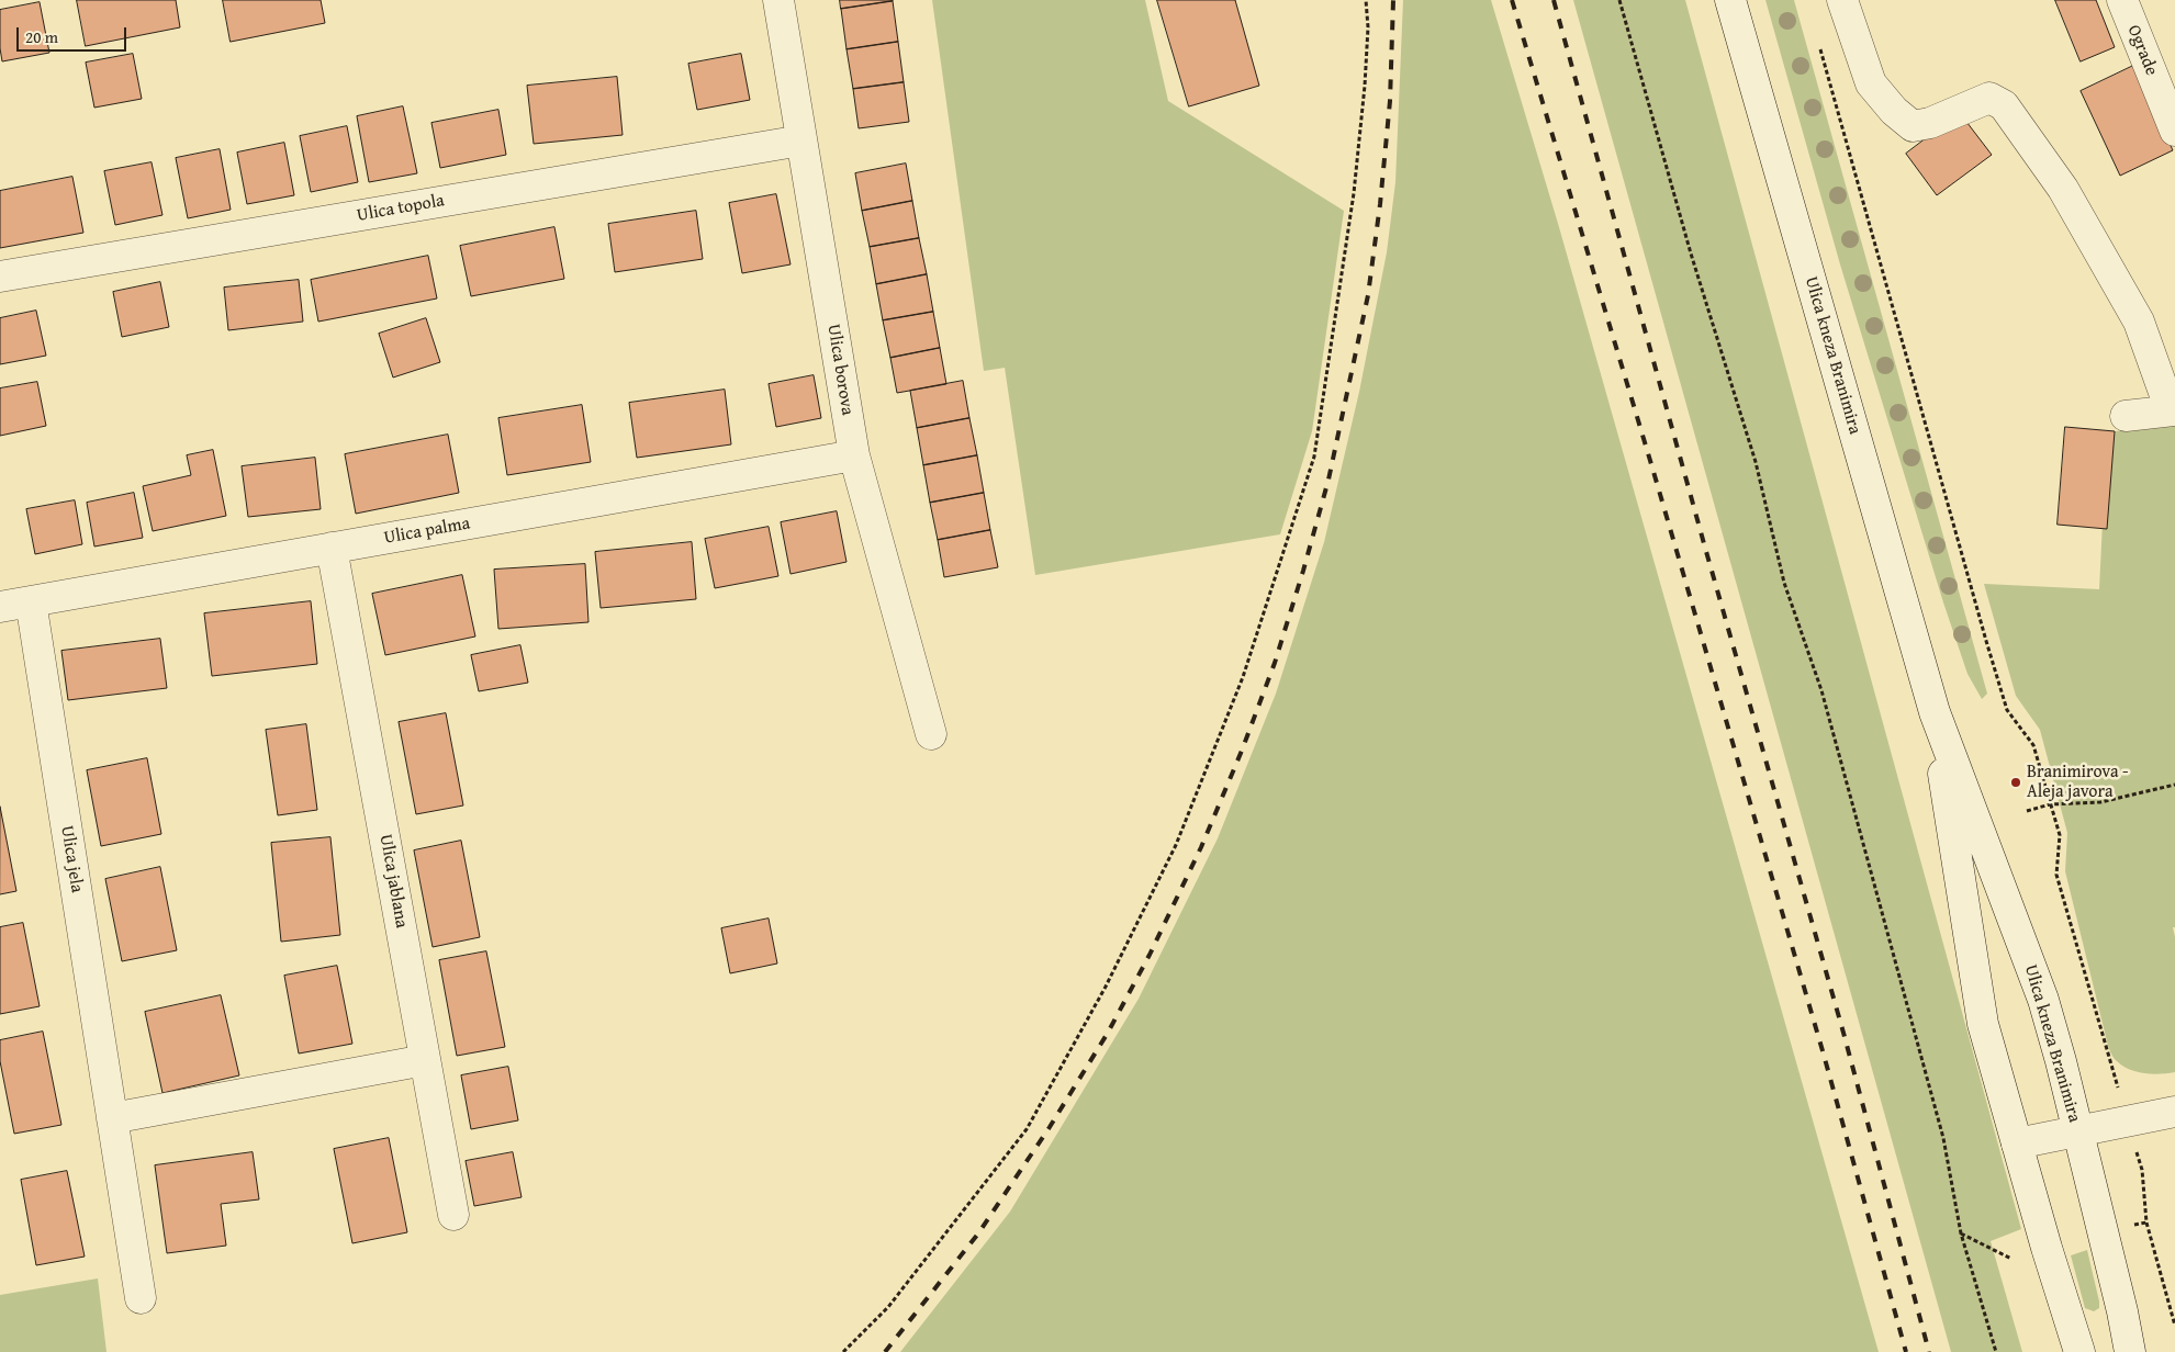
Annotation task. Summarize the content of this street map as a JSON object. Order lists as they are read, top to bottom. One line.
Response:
{"streets":{"street":["Ograde","Ulica topola","Ulica kneza Branimira","Ulica borova","Ulica palma","Ulica jela","Ulica jablana"]},"crossings":[["Ulica topola","Ulica borova"],["Ulica borova","Ulica palma"],["Ulica palma","Ulica jela"],["Ulica palma","Ulica jablana"]],"places":["Branimirova - Aleja javora"],"scale_bar":"20 m"}
